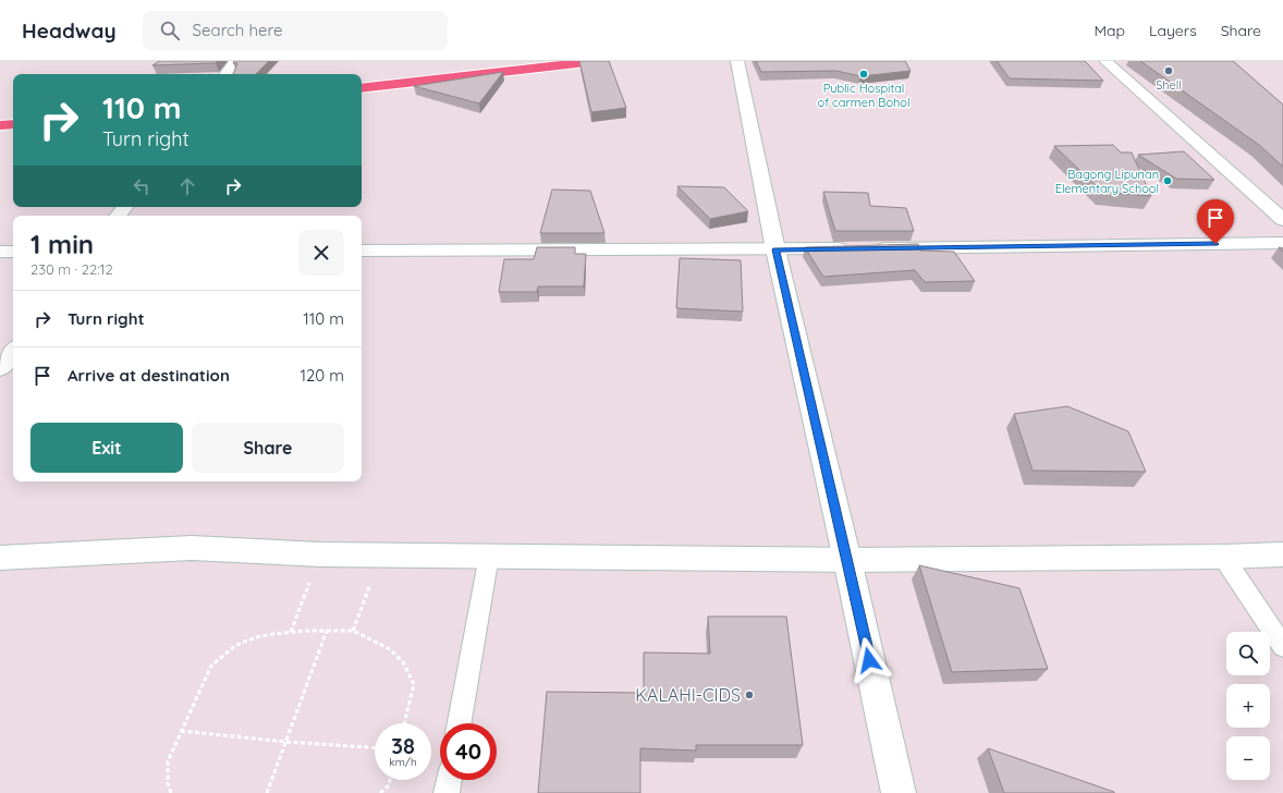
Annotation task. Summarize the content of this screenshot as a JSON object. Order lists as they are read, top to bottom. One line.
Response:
{"places":["Shell","Public Hospital of carmen Bohol","Bagong Lipunan Elementary School","KALAHI-CIDS"],"page":{"header":"Headway","search":"Search here","nav":["Map","Layers","Share"],"turn":["110 m","Turn right"],"heading":["1 min","230 m · 22:12"],"list":[{"name":"Turn right","value":"110 m"},{"name":"Arrive at destination","value":"120 m"}],"buttons":["Exit","Share"],"map_buttons":["+","−"],"speed":"38 km/h","limit":"40"}}
